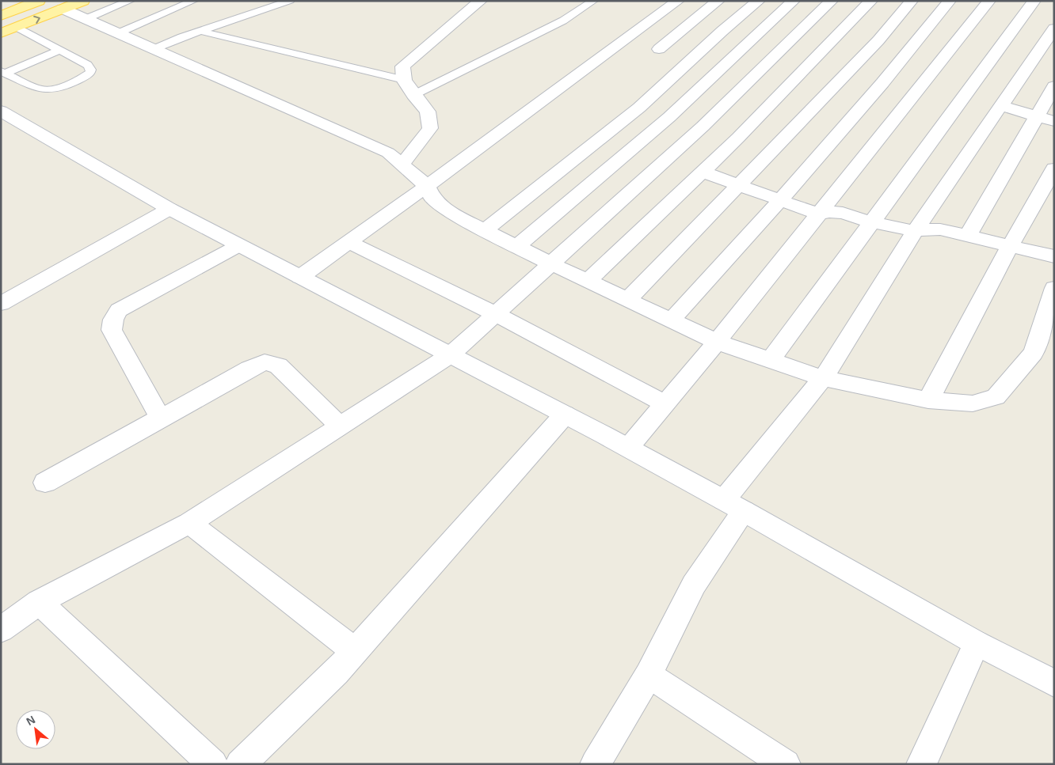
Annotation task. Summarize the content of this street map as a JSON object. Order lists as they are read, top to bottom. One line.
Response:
{"north":"top left"}
